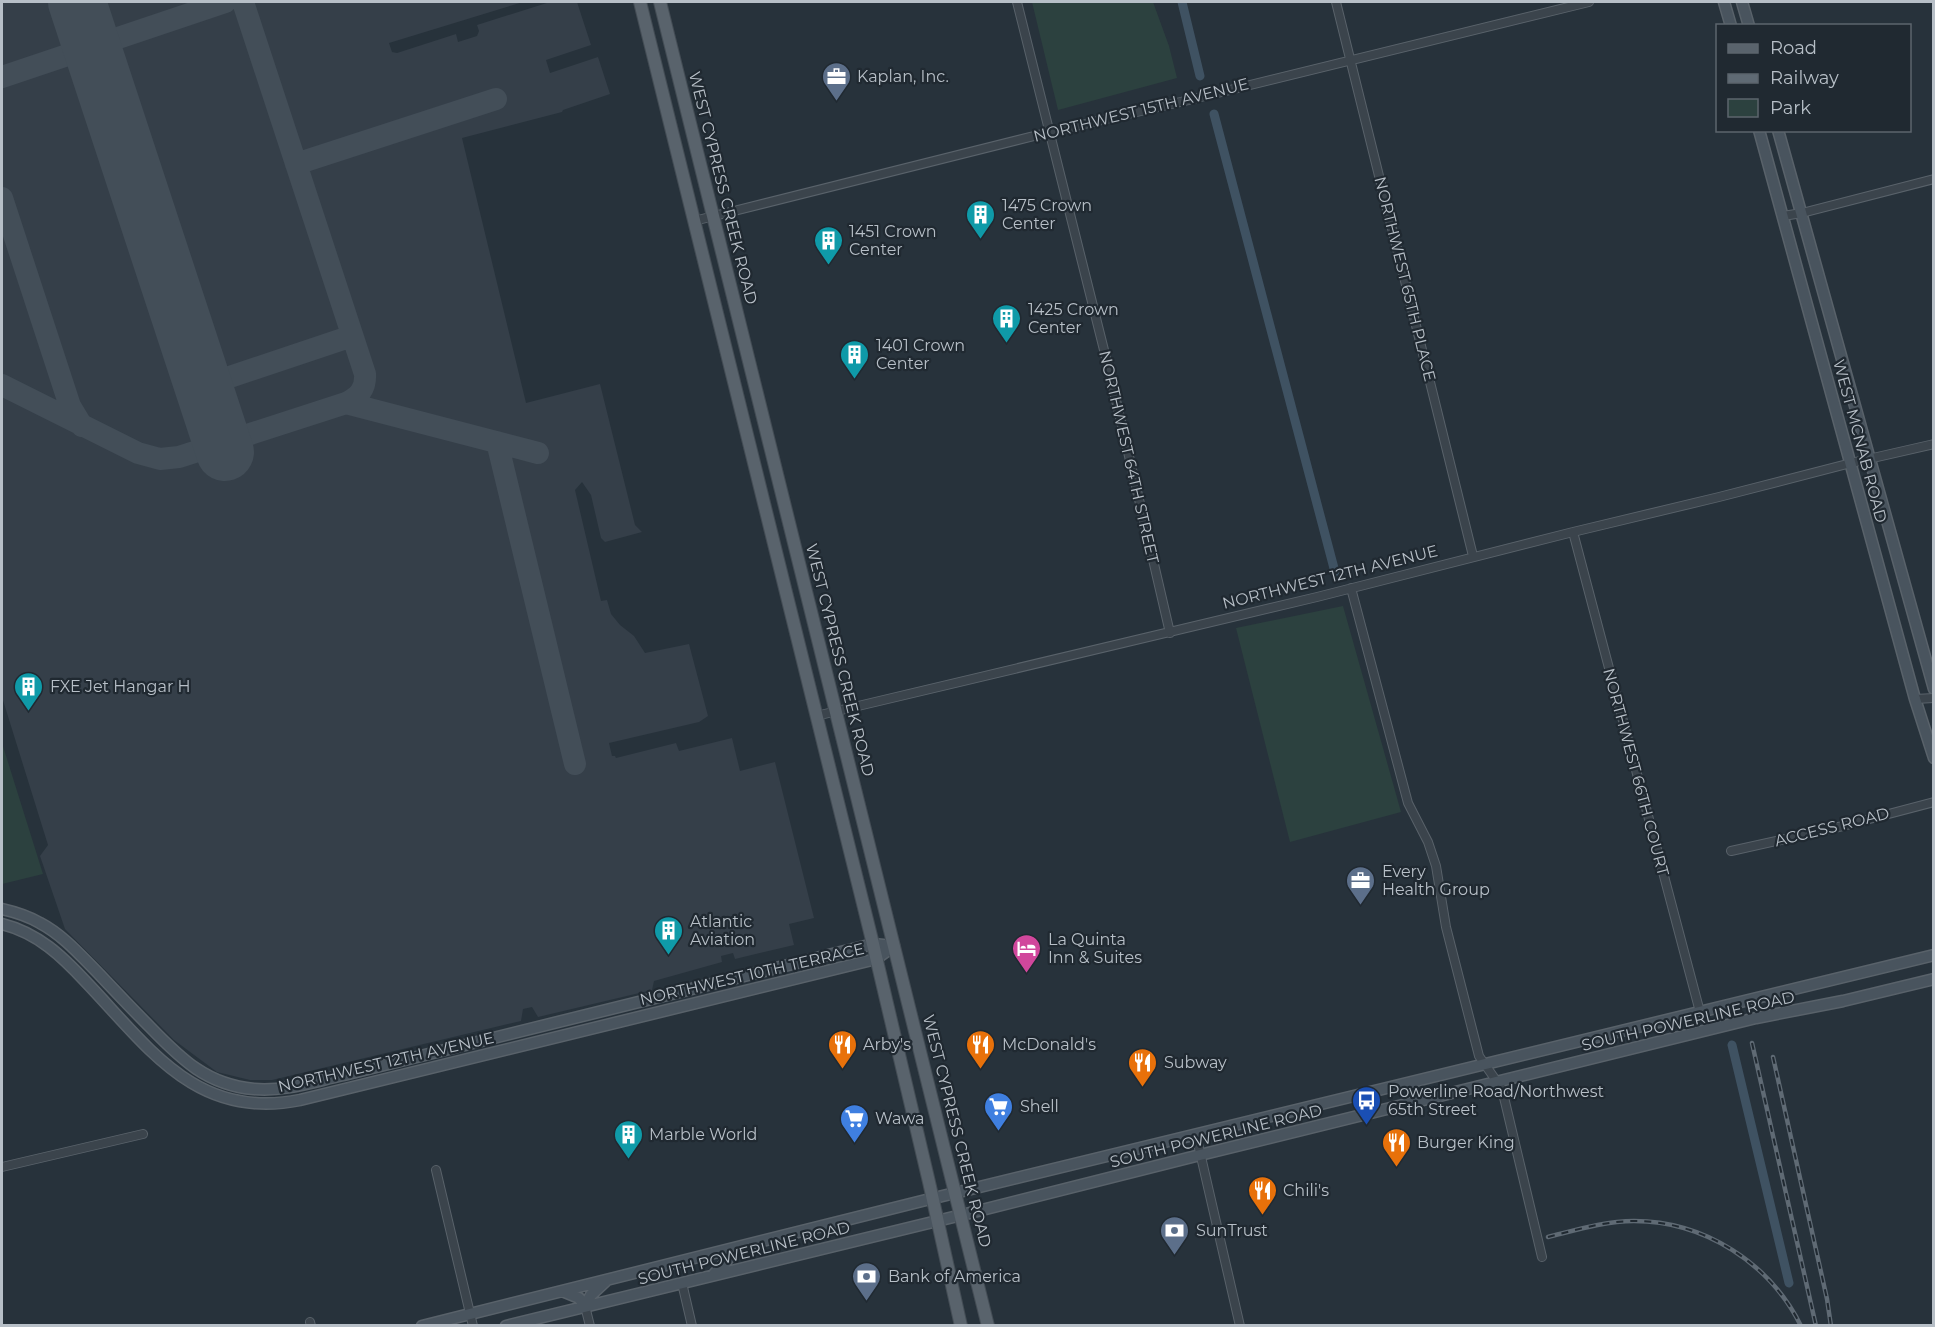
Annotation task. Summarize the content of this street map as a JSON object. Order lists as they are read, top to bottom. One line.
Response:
{"streets":{"main road":["WEST CYPRESS CREEK ROAD","WEST MCNAB ROAD","NORTHWEST 12TH AVENUE","NORTHWEST 10TH TERRACE","SOUTH POWERLINE ROAD"],"street":["NORTHWEST 15TH AVENUE","NORTHWEST 65TH PLACE","NORTHWEST 64TH STREET","NORTHWEST 66TH COURT","ACCESS ROAD"]},"crossings":[["NORTHWEST 15TH AVENUE","WEST CYPRESS CREEK ROAD"],["NORTHWEST 15TH AVENUE","NORTHWEST 65TH PLACE"],["NORTHWEST 15TH AVENUE","NORTHWEST 64TH STREET"],["WEST CYPRESS CREEK ROAD","NORTHWEST 12TH AVENUE"],["WEST CYPRESS CREEK ROAD","NORTHWEST 10TH TERRACE"],["WEST CYPRESS CREEK ROAD","SOUTH POWERLINE ROAD"],["NORTHWEST 65TH PLACE","NORTHWEST 12TH AVENUE"],["WEST MCNAB ROAD","NORTHWEST 12TH AVENUE"],["NORTHWEST 64TH STREET","NORTHWEST 12TH AVENUE"],["NORTHWEST 12TH AVENUE","NORTHWEST 66TH COURT"],["NORTHWEST 12TH AVENUE","NORTHWEST 10TH TERRACE"],["NORTHWEST 66TH COURT","SOUTH POWERLINE ROAD"]],"places":{"office":["Kaplan, Inc.","Every Health Group"],"building":["1475 Crown Center","1451 Crown Center","1425 Crown Center","1401 Crown Center","FXE Jet Hangar H","Atlantic Aviation","Marble World"],"hotel":["La Quinta Inn & Suites"],"restaurant":["Arby's","McDonald's","Subway","Burger King","Chili's"],"bus stop":["Powerline Road/Northwest 65th Street"],"supermarket":["Shell","Wawa"],"bank":["SunTrust","Bank of America"]},"legend":["Road","Railway","Park"]}
